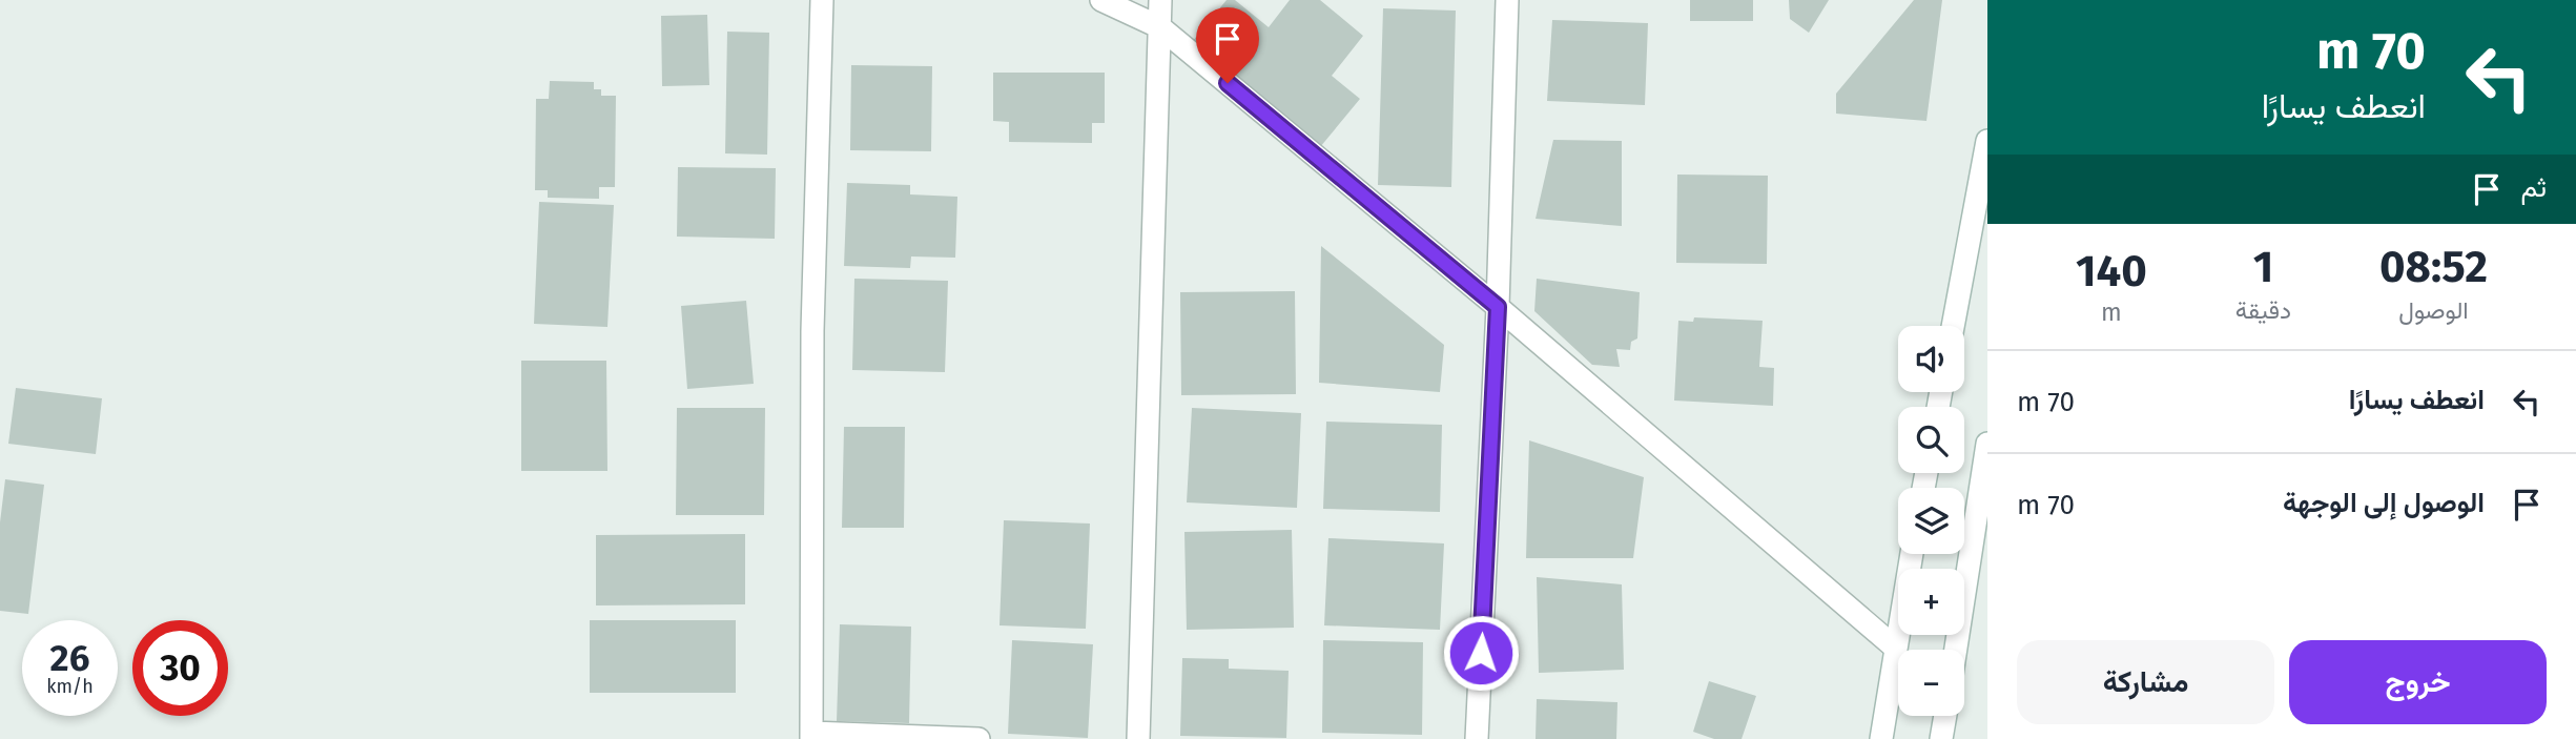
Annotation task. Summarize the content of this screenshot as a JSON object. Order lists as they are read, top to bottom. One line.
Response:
{"page":{"turn":["70 m","انعطف يسارًا"],"then":"ثم","eta":["08:52","الوصول","1","دقيقة","140","m"],"map_buttons":["+","−"],"list":[{"name":"انعطف يسارًا","value":"70 m"},{"name":"الوصول إلى الوجهة","value":"70 m"}],"speed":"26 km/h","limit":"30","buttons":["خروج","مشاركة"]}}
